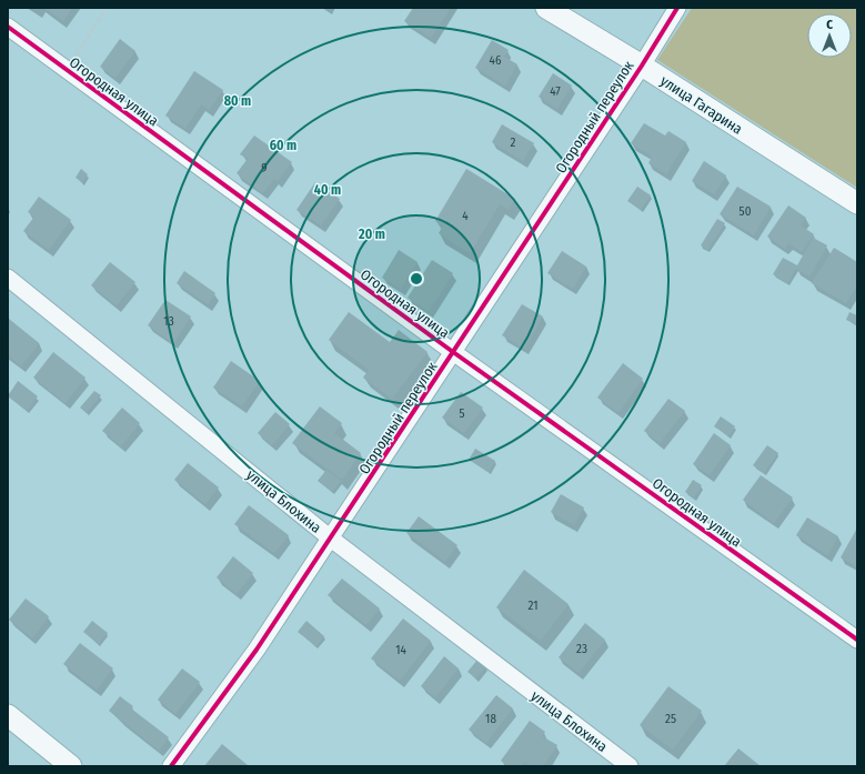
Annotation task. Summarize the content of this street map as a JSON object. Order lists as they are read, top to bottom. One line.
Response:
{"streets":{"street":["Огородная улица","улица Гагарина","Огородный переулок","улица Блохина"]},"crossings":[["Огородная улица","Огородный переулок"],["улица Гагарина","Огородный переулок"],["Огородный переулок","улица Блохина"]],"house_numbers":["46","47","2","9","50","4","13","5","21","23","14","18","25"],"north":"top","rings":["80 m","60 m","40 m","20 m"]}
